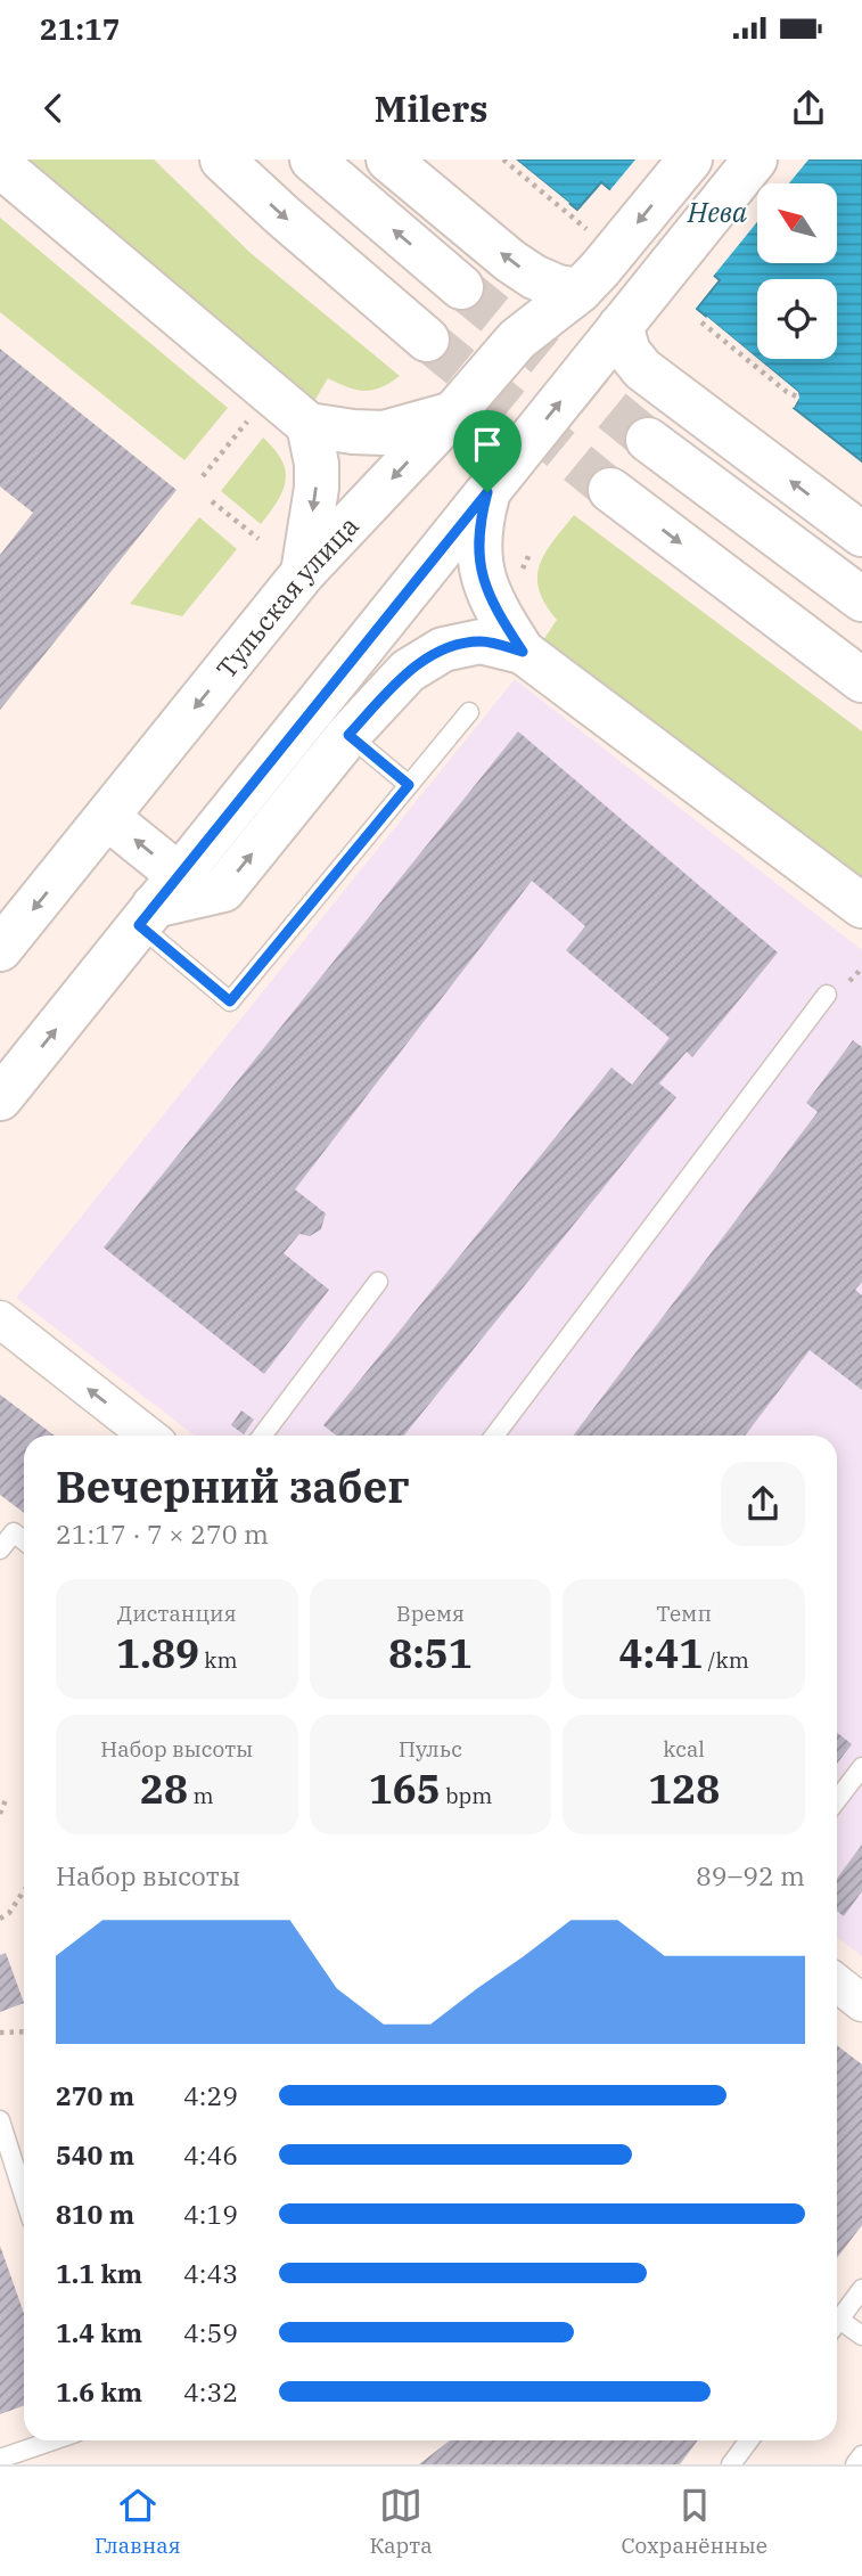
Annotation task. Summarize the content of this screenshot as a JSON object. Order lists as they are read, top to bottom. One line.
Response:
{"streets":{"main road":["Тульская улица"]},"water":["Нева"],"north":"top left","page":{"status":"21:17","header":"Milers","heading":["Вечерний забег","21:17 · 7 × 270 m"],"stats":[["Дистанция","1.89 km"],["Время","8:51"],["Темп","4:41 /km"],["Набор высоты","28 m"],["Пульс","165 bpm"],["kcal","128"]],"chart":["Набор высоты","89–92 m"],"list":[{"name":"270 m","note":"4:29"},{"name":"540 m","note":"4:46"},{"name":"810 m","note":"4:19"},{"name":"1.1 km","note":"4:43"},{"name":"1.4 km","note":"4:59"},{"name":"1.6 km","note":"4:32"}],"tabs":["Главная","Карта","Сохранённые"]}}
